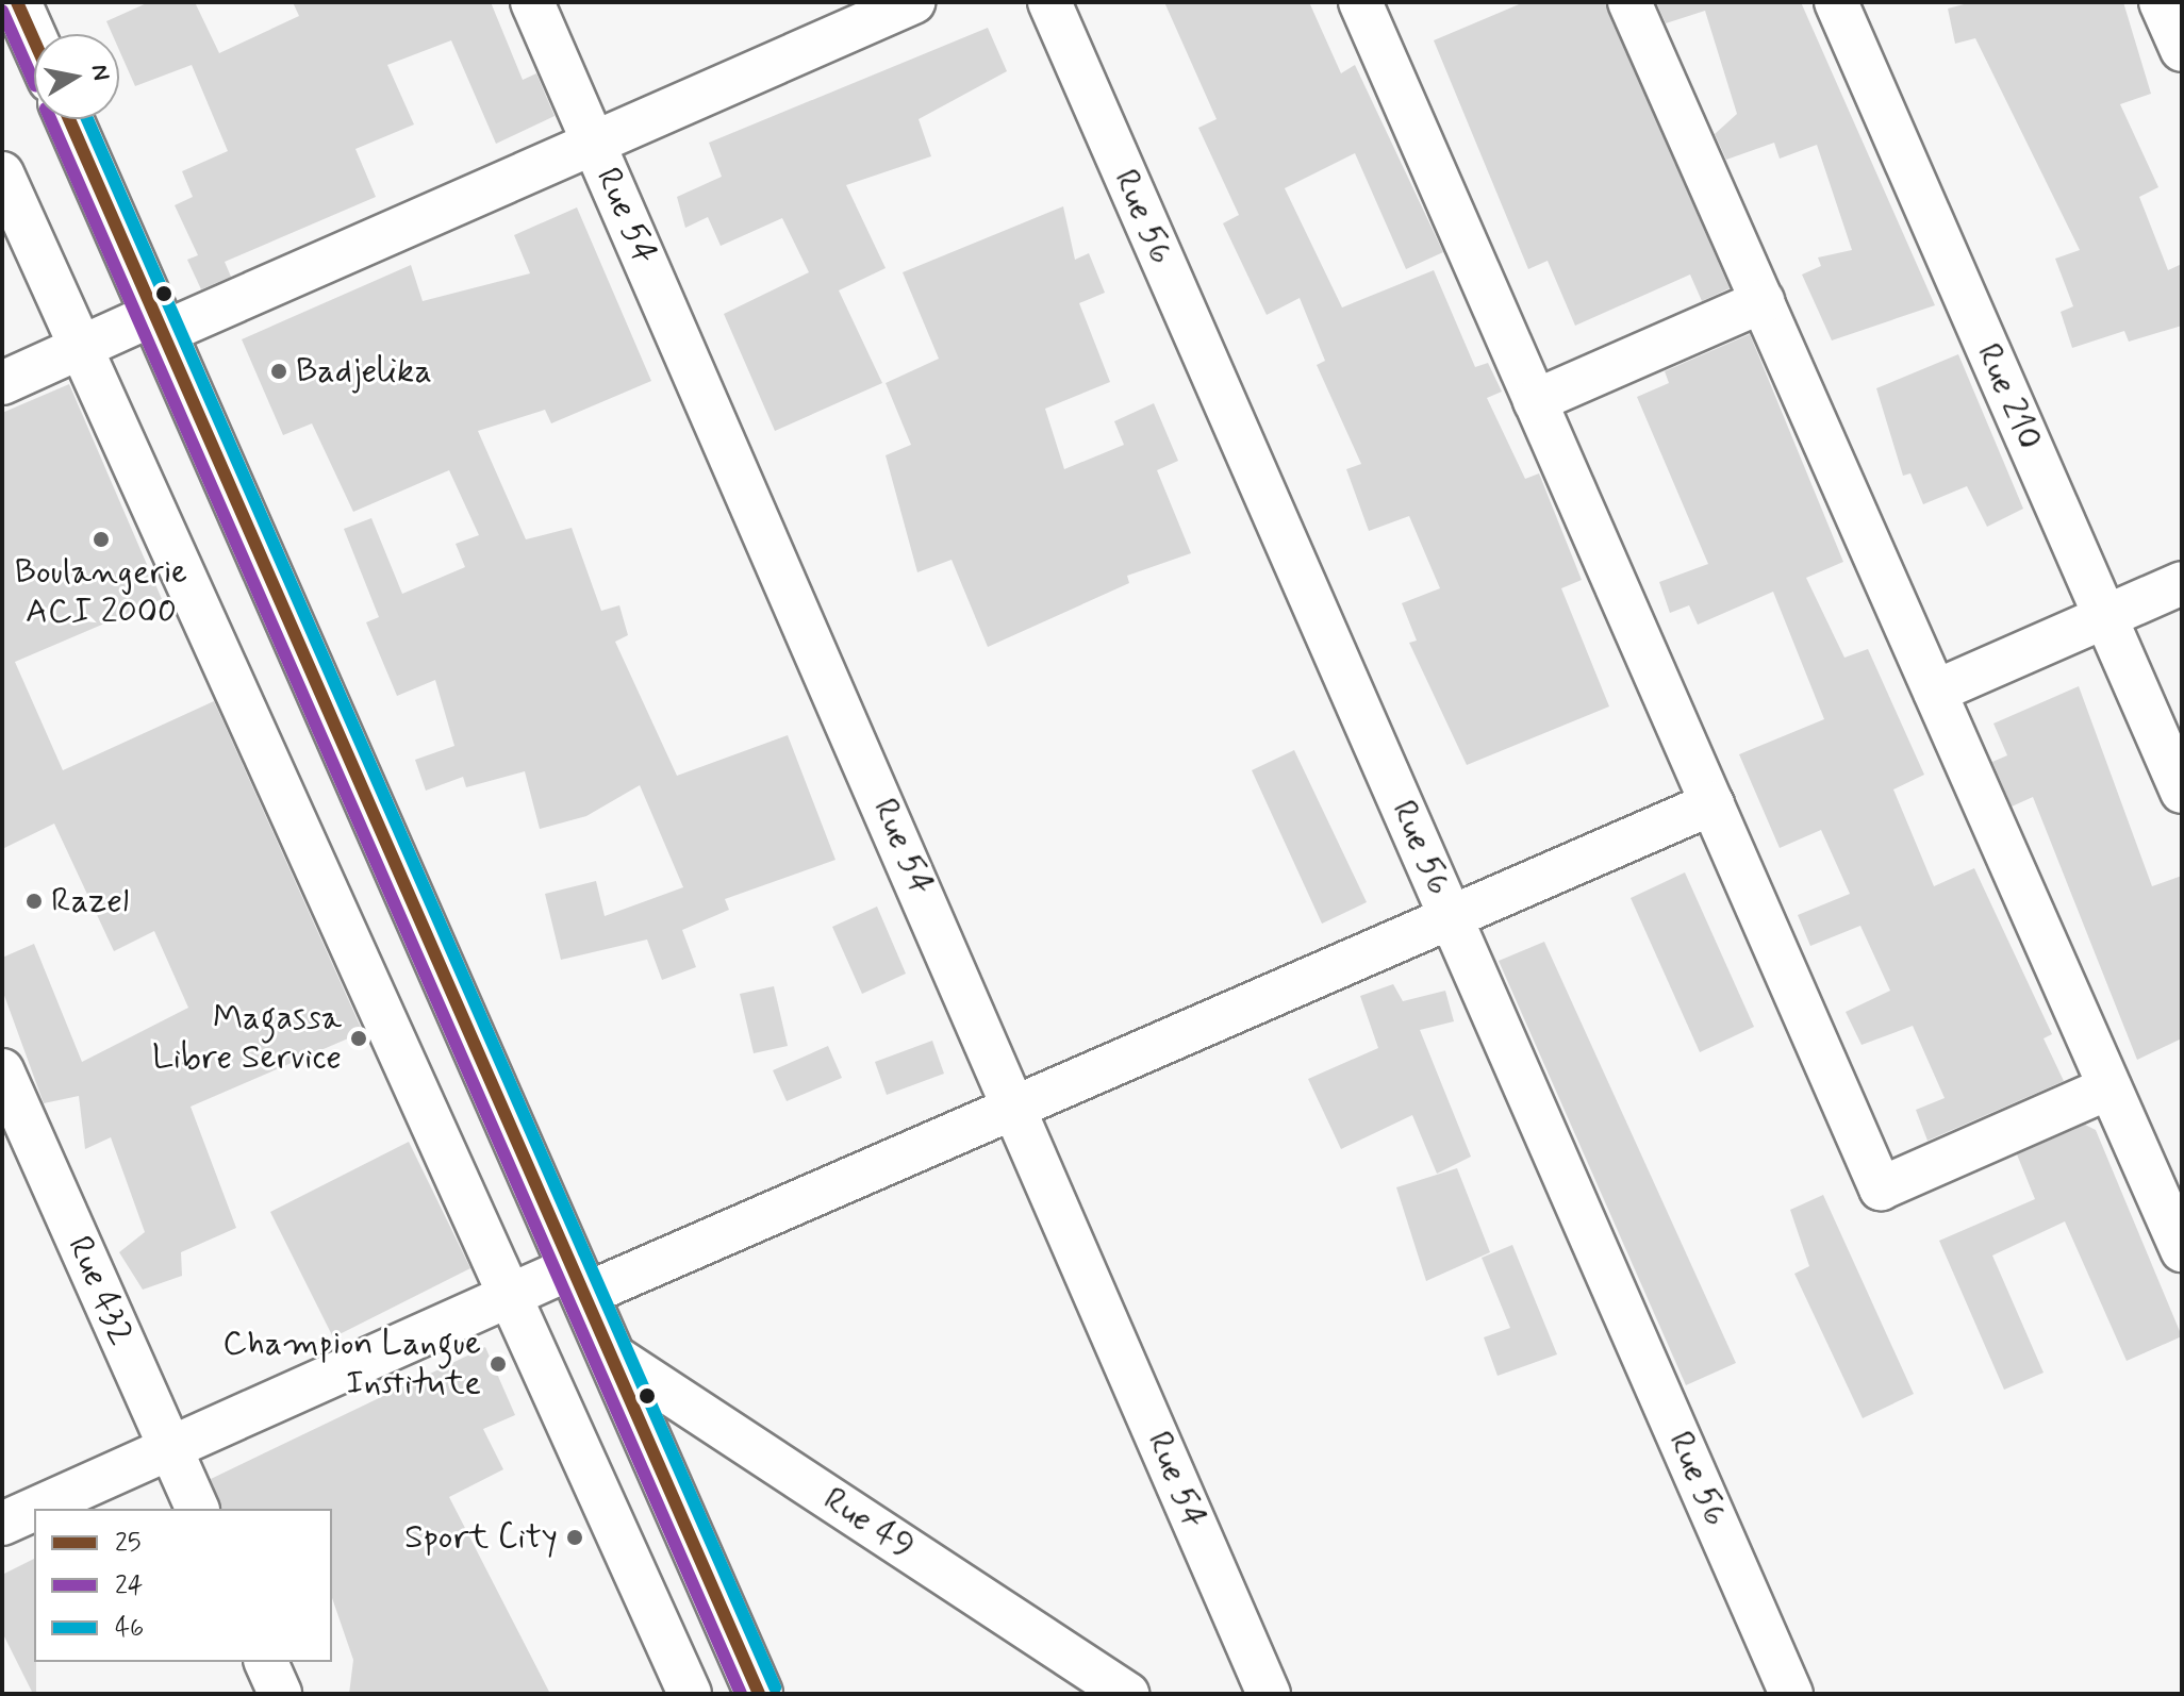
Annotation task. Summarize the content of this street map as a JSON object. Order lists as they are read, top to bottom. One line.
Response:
{"streets":{"street":["Rue 54","Rue 56","Rue 210","Rue 432","Rue 49"]},"places":["Badjelika","Boulangerie ACI 2000","Razel","Magassa Libre Service","Champion Langue Institute","Sport City"],"lines":["transit line 25","transit line 24","transit line 46"],"legend":["25","24","46"],"north":"right"}
